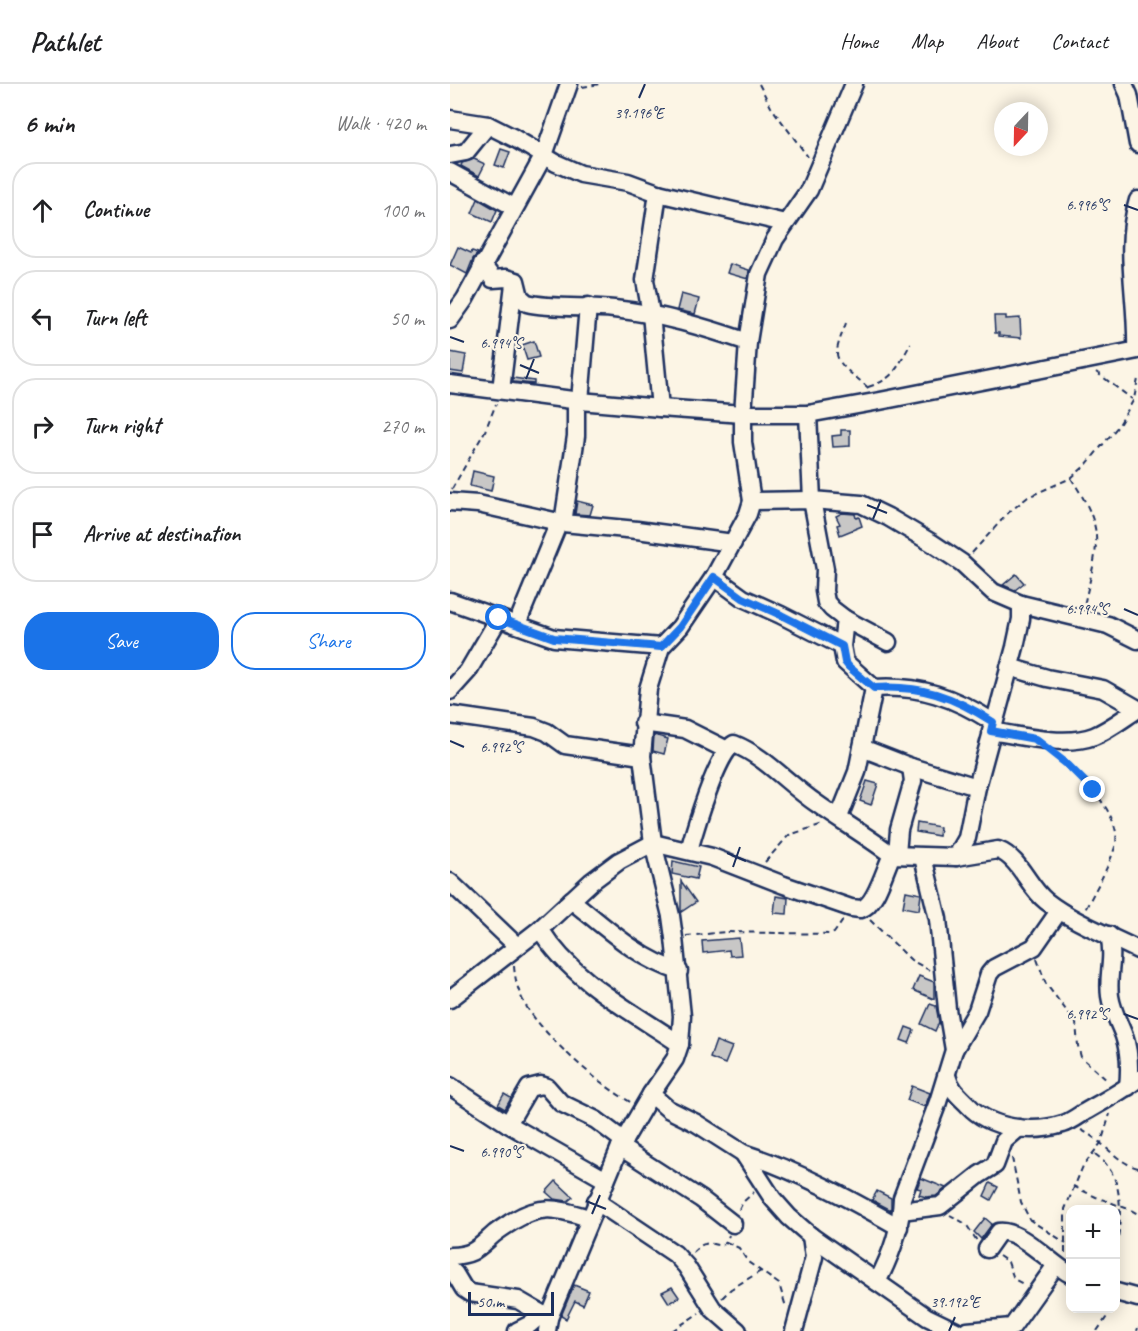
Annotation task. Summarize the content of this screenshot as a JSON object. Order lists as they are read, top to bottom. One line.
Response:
{"scale_bar":"50 m","north":"bottom","page":{"header":"Pathlet","nav":["Home","Map","About","Contact"],"heading":["6 min","Walk · 420 m"],"list":[["Continue","100 m"],["Turn left","50 m"],["Turn right","270 m"],"Arrive at destination"],"buttons":["Save","Share"],"map_buttons":["+","−"],"scale":"50 m"},"coordinates":["39.196°E","6.996°S","6.994°S","6.992°S","6.990°S","39.192°E"]}
